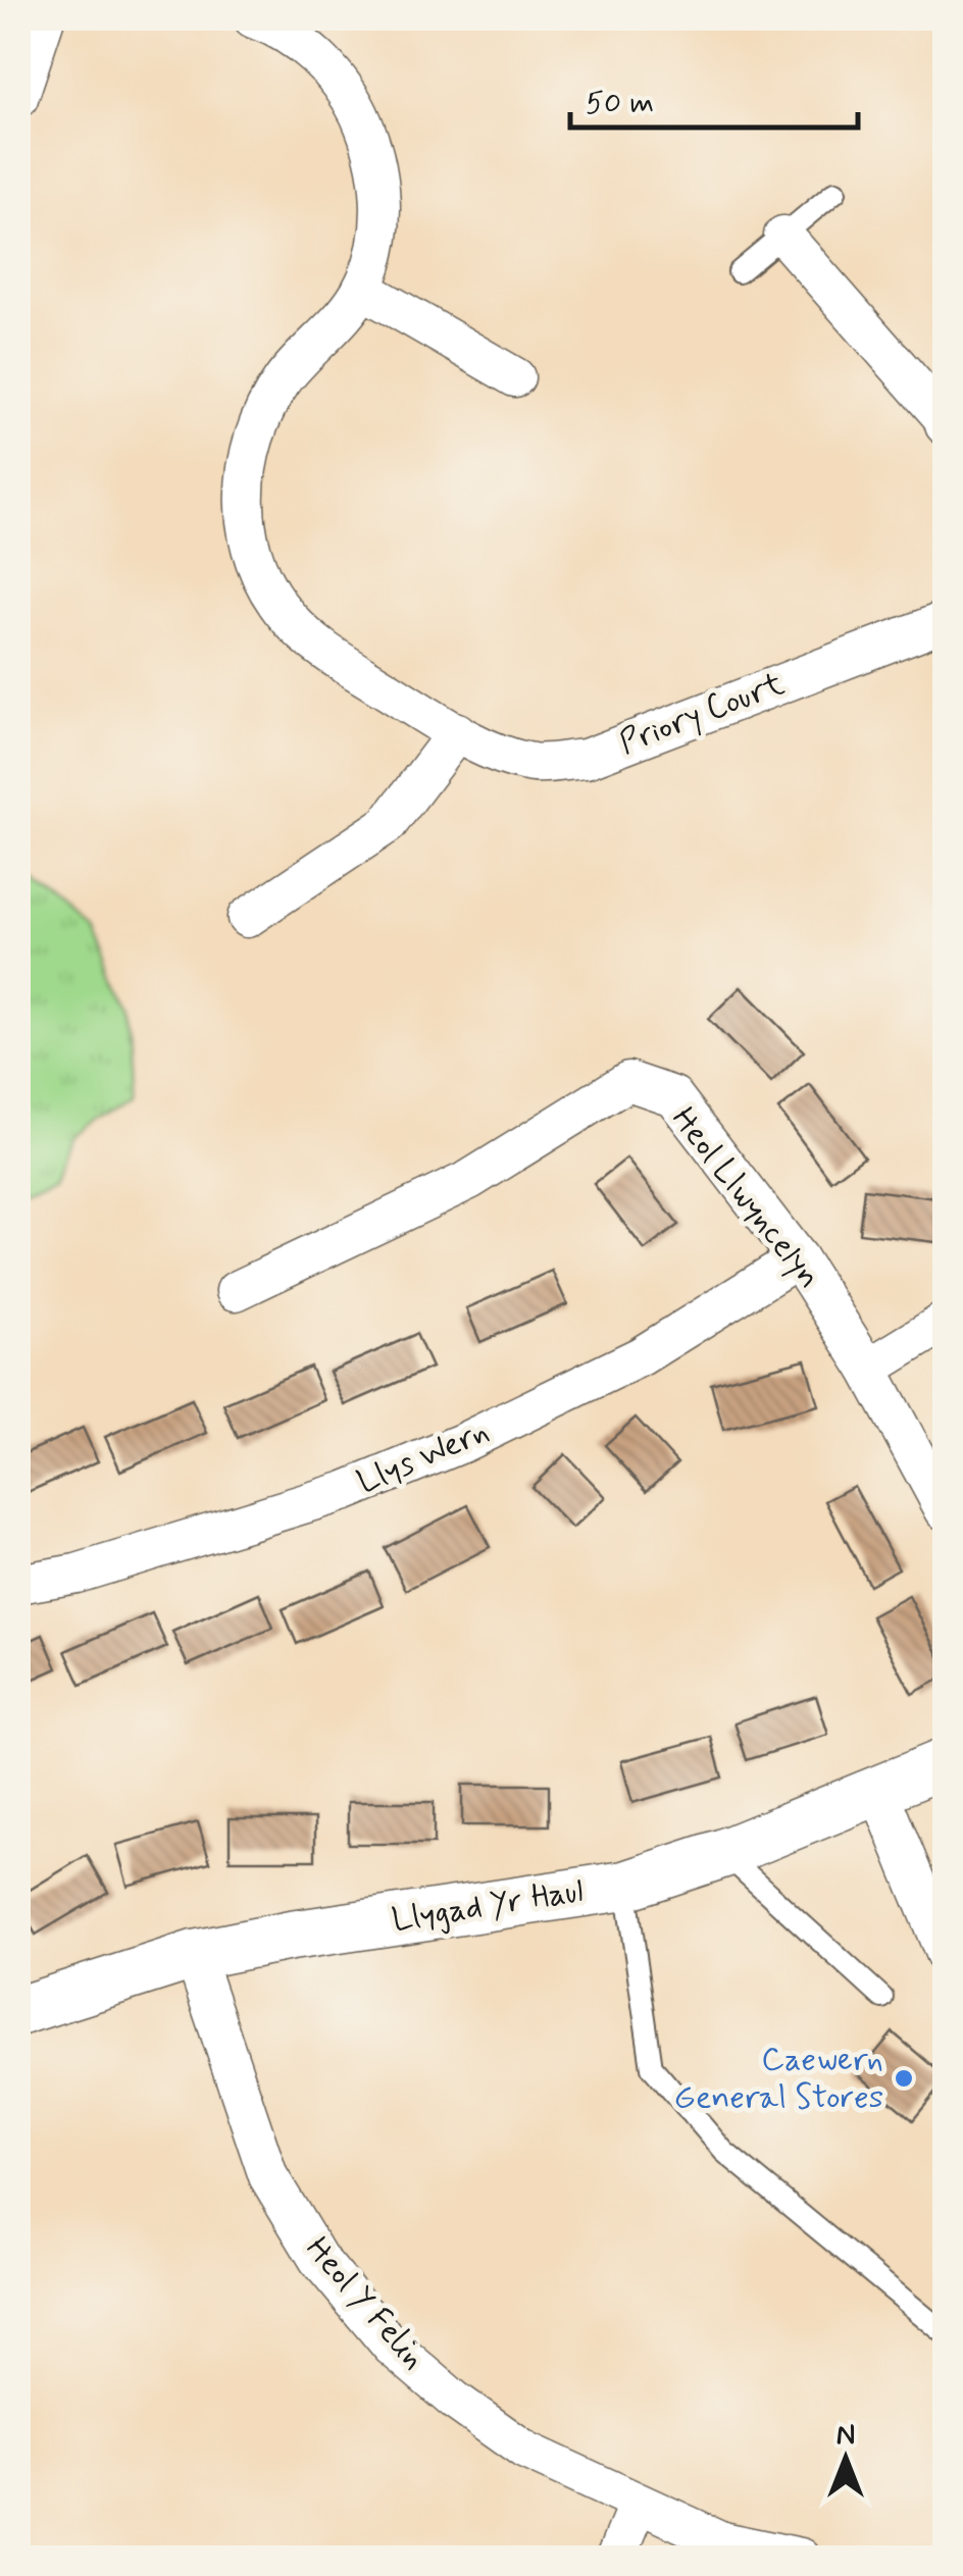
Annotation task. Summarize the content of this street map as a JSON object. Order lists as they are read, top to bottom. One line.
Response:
{"streets":{"street":["Priory Court","Heol Llwyncelyn","Llys Wern","Llygad Yr Haul","Heol Y Felin"]},"crossings":[["Heol Llwyncelyn","Llys Wern"],["Llygad Yr Haul","Heol Y Felin"]],"places":["Caewern General Stores"],"scale_bar":"50 m","north":"top"}
